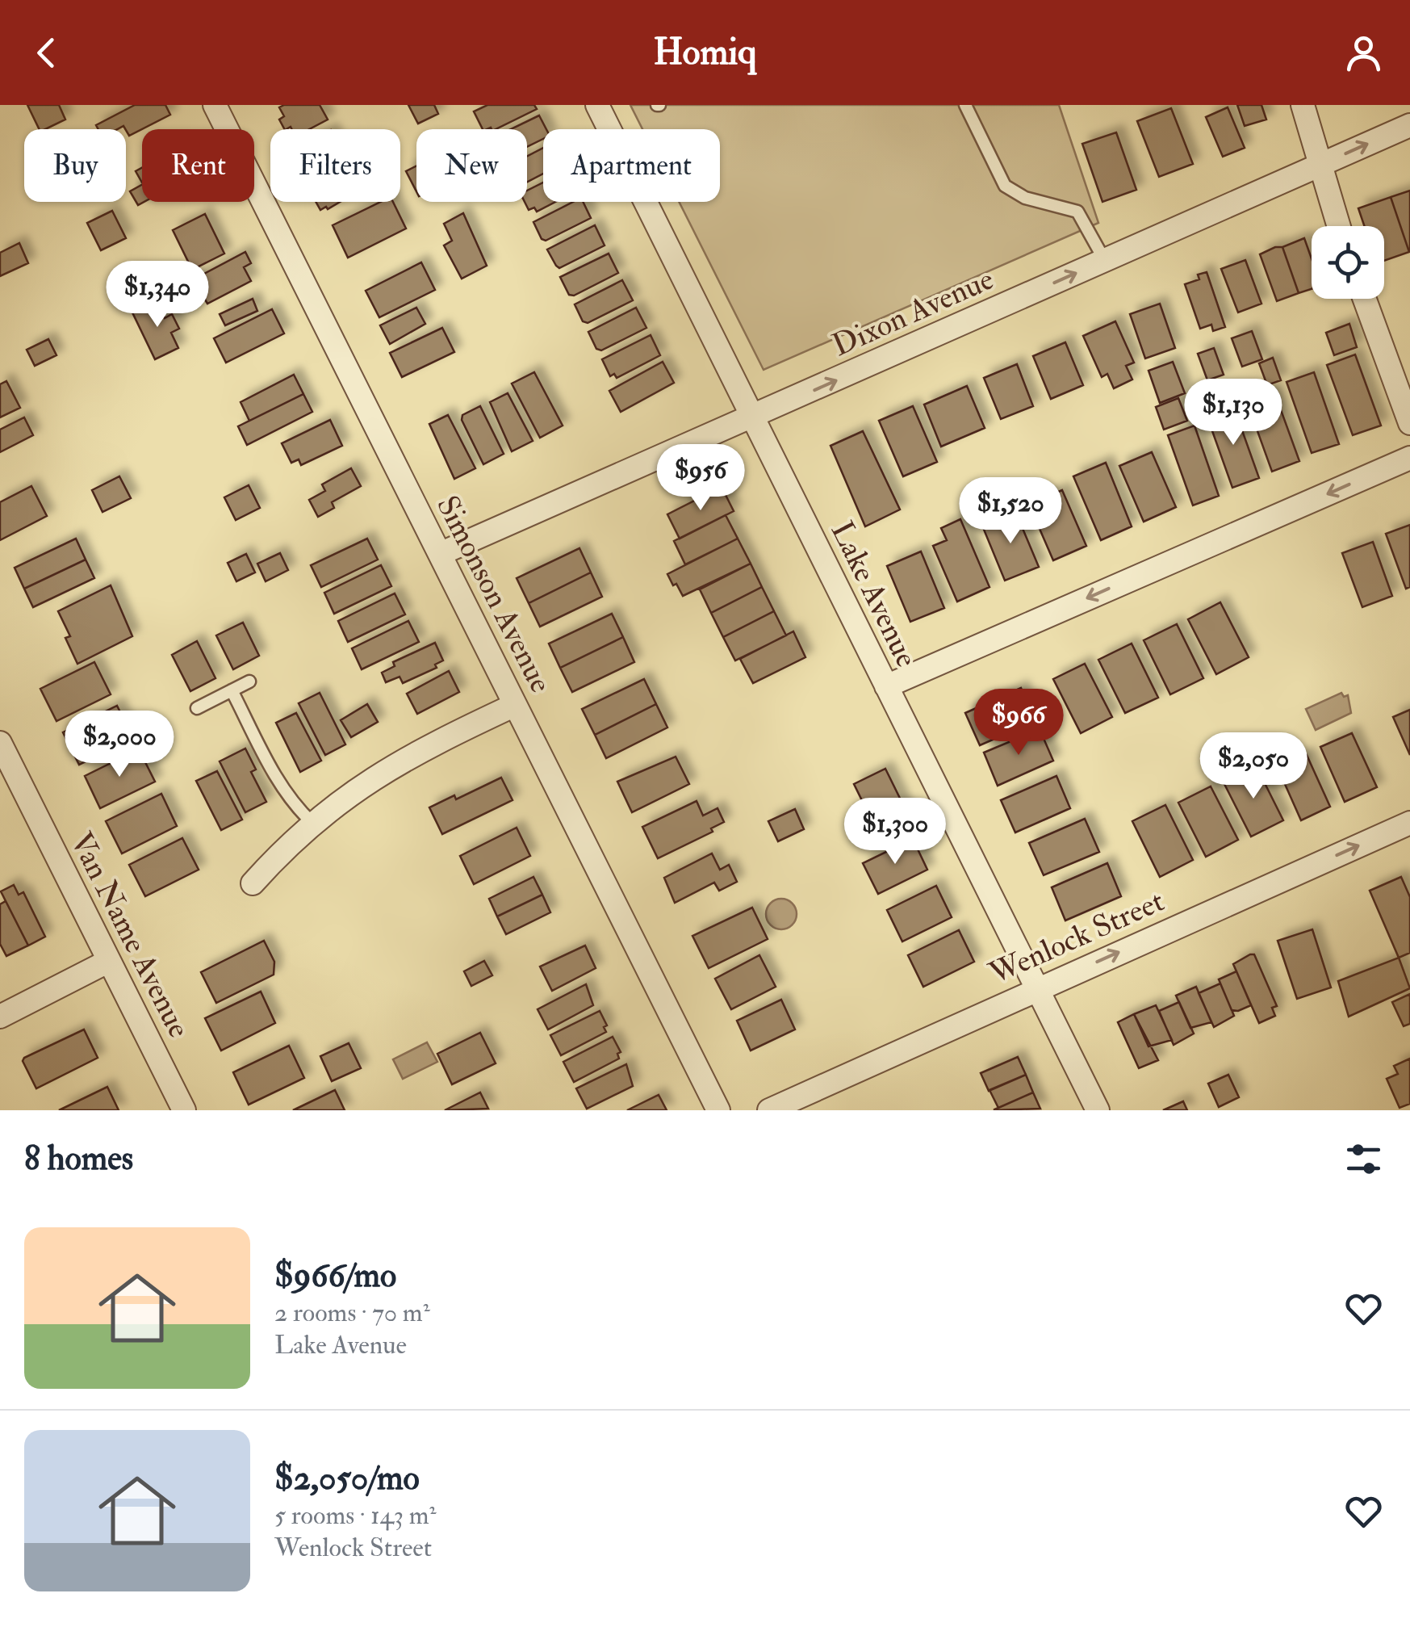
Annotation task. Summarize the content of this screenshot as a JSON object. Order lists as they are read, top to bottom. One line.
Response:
{"streets":{"street":["Dixon Avenue","Simonson Avenue","Lake Avenue","Van Name Avenue","Wenlock Street"]},"crossings":[["Dixon Avenue","Simonson Avenue"],["Dixon Avenue","Lake Avenue"],["Lake Avenue","Wenlock Street"]],"one_way":["Dixon Avenue","Wenlock Street"],"page":{"header":"Homiq","chip":["Buy","Rent","Filters","New","Apartment"],"price":["$1,340","$1,130","$956","$1,520","$966","$2,000","$2,050","$1,300"],"heading":"8 homes","list":[{"name":"$966/mo","note":"2 rooms · 70 m² · Lake Avenue"},{"name":"$2,050/mo","note":"5 rooms · 143 m² · Wenlock Street"}]}}
